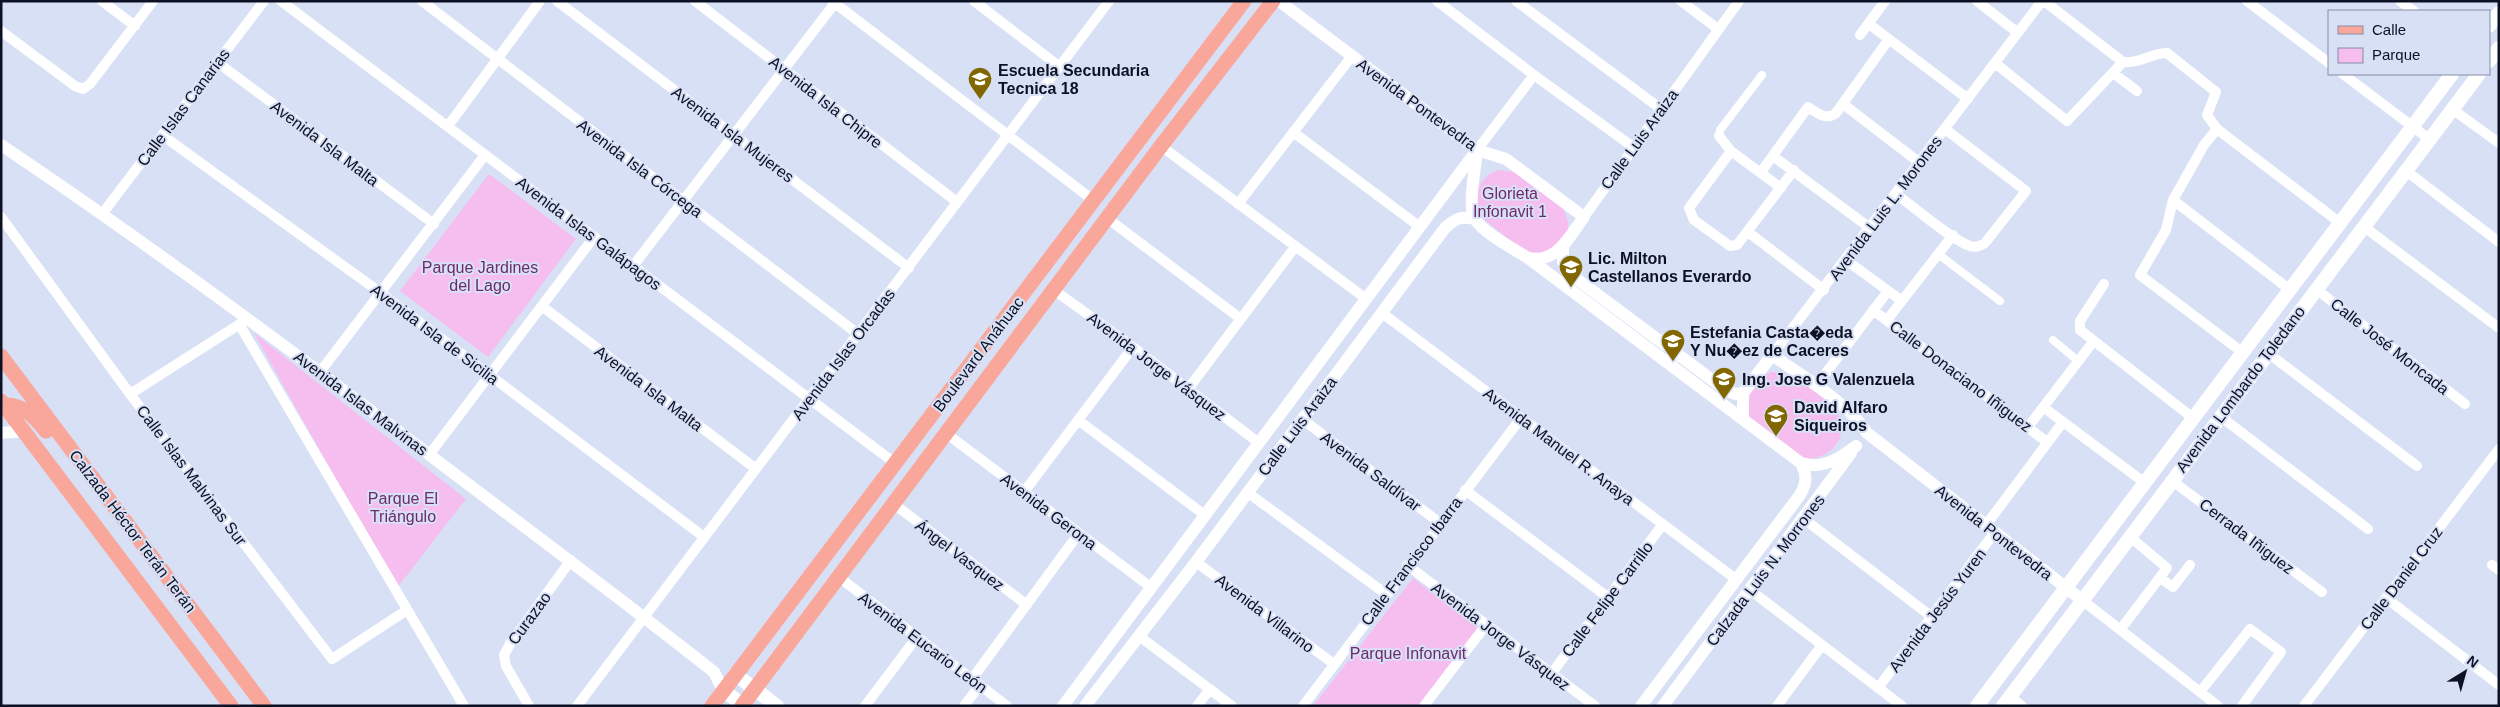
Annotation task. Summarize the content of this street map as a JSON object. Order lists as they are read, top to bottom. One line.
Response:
{"streets":{"main road":["Boulevard Anáhuac","Avenida Lombardo Toledano","Calzada Héctor Terán Terán"],"street":["Avenida Isla Chipre","Avenida Pontevedra","Calle Islas Canarias","Avenida Isla Mujeres","Calle Luis Araiza","Avenida Isla Malta","Avenida Isla Córcega","Avenida Luis L. Morones","Avenida Islas Galápagos","Avenida Isla de Sicilia","Calle José Moncada","Avenida Islas Orcadas","Avenida Jorge Vásquez","Calle Donaciano Iñiguez","Avenida Islas Malvinas","Avenida Manuel R. Anaya","Avenida Saldívar","Calle Islas Malvinas Sur","Avenida Gerona","Cerrada Iñiguez","Ángel Vasquez","Calle Francisco Ibarra","Calzada Luis N. Morrones","Calle Daniel Cruz","Calle Felipe Carrillo","Avenida Jesús Yuren","Avenida Villarino","Curazao","Avenida Eucario León"]},"crossings":[["Avenida Isla Chipre","Avenida Islas Orcadas"],["Avenida Pontevedra","Calle Luis Araiza"],["Avenida Pontevedra","Avenida Luis L. Morones"],["Avenida Pontevedra","Avenida Lombardo Toledano"],["Avenida Pontevedra","Calzada Luis N. Morrones"],["Avenida Pontevedra","Avenida Jesús Yuren"],["Calle Islas Canarias","Avenida Isla Malta"],["Calle Islas Canarias","Avenida Isla de Sicilia"],["Calle Islas Canarias","Avenida Islas Malvinas"],["Avenida Isla Mujeres","Avenida Islas Orcadas"],["Calle Luis Araiza","Avenida Jorge Vásquez"],["Calle Luis Araiza","Avenida Manuel R. Anaya"],["Calle Luis Araiza","Avenida Saldívar"],["Calle Luis Araiza","Avenida Gerona"],["Calle Luis Araiza","Avenida Villarino"],["Avenida Isla Malta","Avenida Islas Orcadas"],["Avenida Isla Córcega","Avenida Islas Orcadas"],["Avenida Luis L. Morones","Calle Donaciano Iñiguez"],["Avenida Islas Galápagos","Avenida Islas Orcadas"],["Avenida Islas Galápagos","Boulevard Anáhuac"],["Avenida Isla de Sicilia","Avenida Islas Orcadas"],["Calle José Moncada","Avenida Lombardo Toledano"],["Avenida Islas Orcadas","Avenida Islas Malvinas"],["Boulevard Anáhuac","Avenida Jorge Vásquez"],["Boulevard Anáhuac","Avenida Islas Malvinas"],["Boulevard Anáhuac","Avenida Gerona"],["Boulevard Anáhuac","Ángel Vasquez"],["Boulevard Anáhuac","Avenida Eucario León"],["Avenida Jorge Vásquez","Calle Francisco Ibarra"],["Avenida Jorge Vásquez","Calle Felipe Carrillo"],["Calle Donaciano Iñiguez","Avenida Lombardo Toledano"],["Calle Donaciano Iñiguez","Avenida Jesús Yuren"],["Avenida Lombardo Toledano","Cerrada Iñiguez"],["Avenida Islas Malvinas","Curazao"],["Avenida Manuel R. Anaya","Calle Francisco Ibarra"],["Avenida Manuel R. Anaya","Calzada Luis N. Morrones"],["Avenida Manuel R. Anaya","Calle Felipe Carrillo"],["Avenida Saldívar","Calle Francisco Ibarra"],["Calle Francisco Ibarra","Avenida Villarino"]],"parks":["Glorieta Infonavit 1","Parque Jardines del Lago","Parque El Triángulo","Parque Infonavit"],"places":{"school or university":["Escuela Secundaria Tecnica 18","Lic. Milton Castellanos Everardo","Estefania Casta�eda Y Nu�ez de Caceres","Ing. Jose G Valenzuela","David Alfaro Siqueiros"]},"legend":["Calle","Parque"],"north":"top right"}
